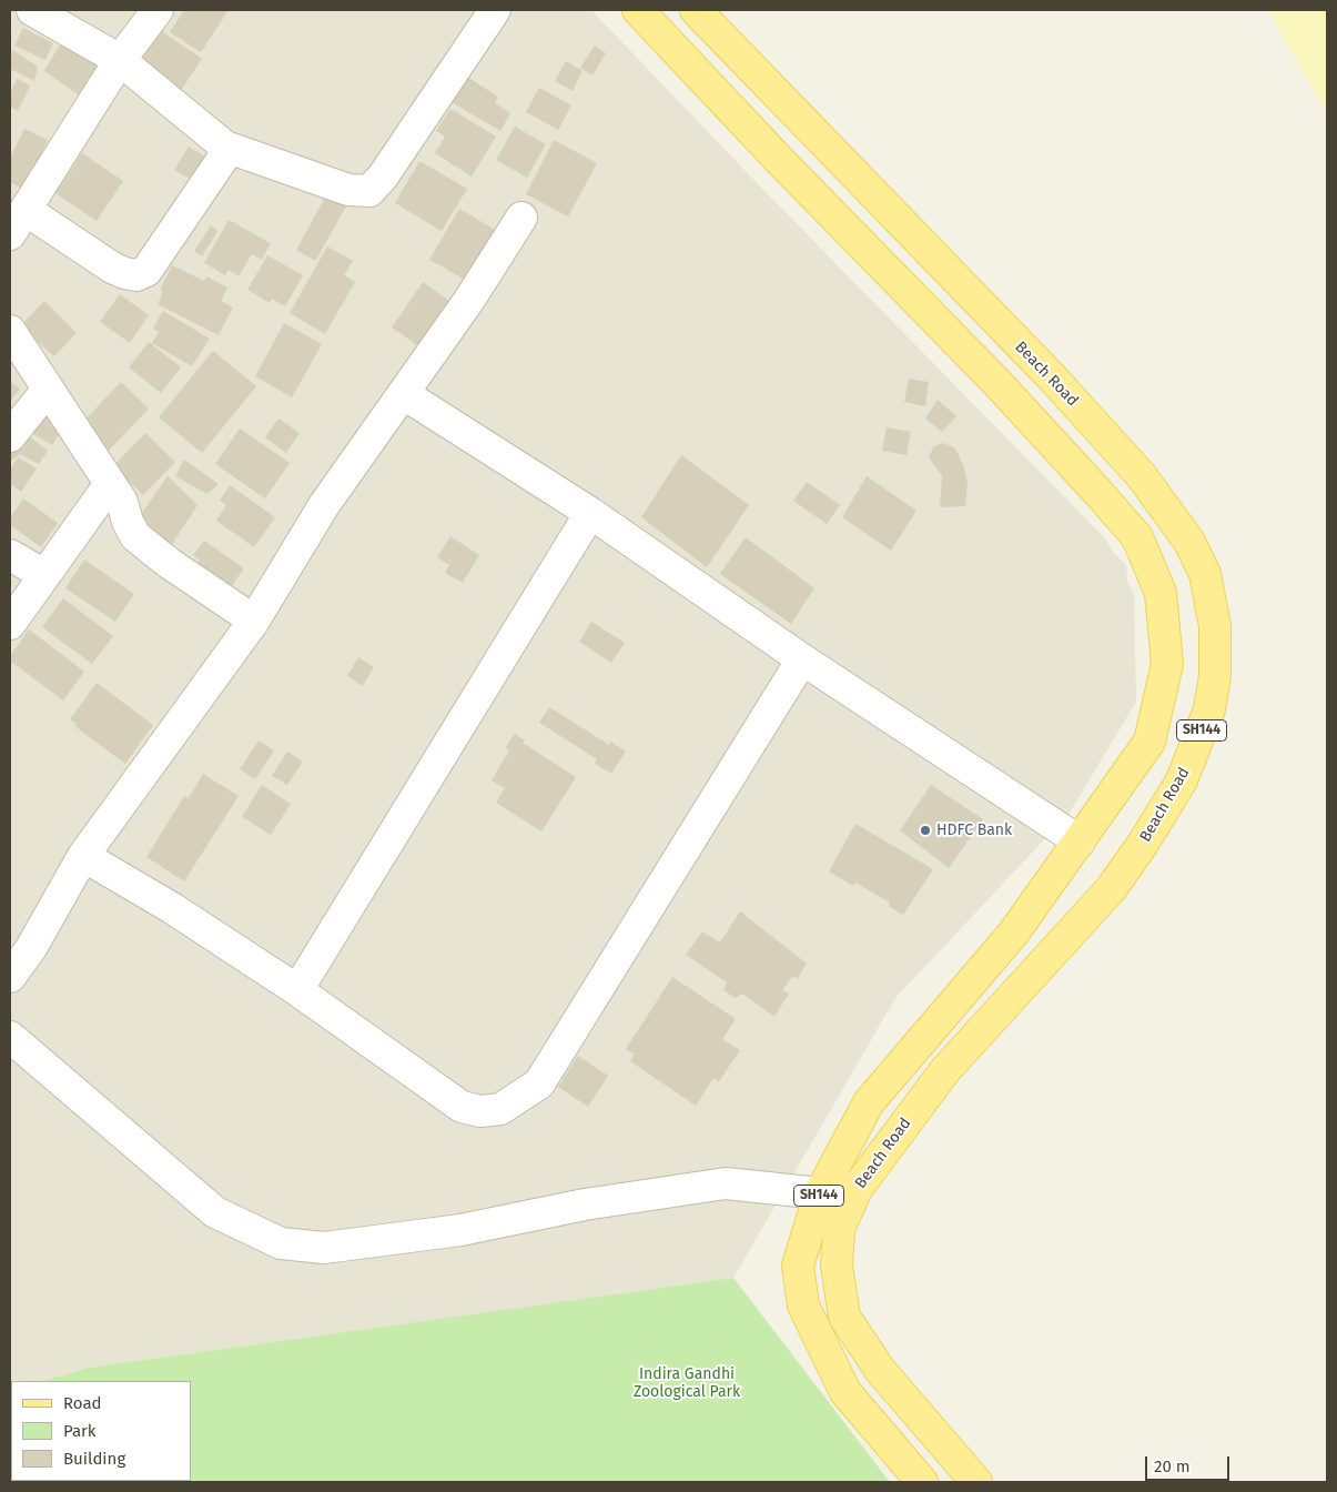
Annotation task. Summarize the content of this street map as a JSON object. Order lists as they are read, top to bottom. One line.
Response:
{"streets":{"main road":["Beach Road","SH144"]},"crossings":[["Beach Road","SH144"]],"parks":["Indira Gandhi Zoological Park"],"places":["HDFC Bank"],"legend":["Road","Park","Building"],"scale_bar":"20 m"}
